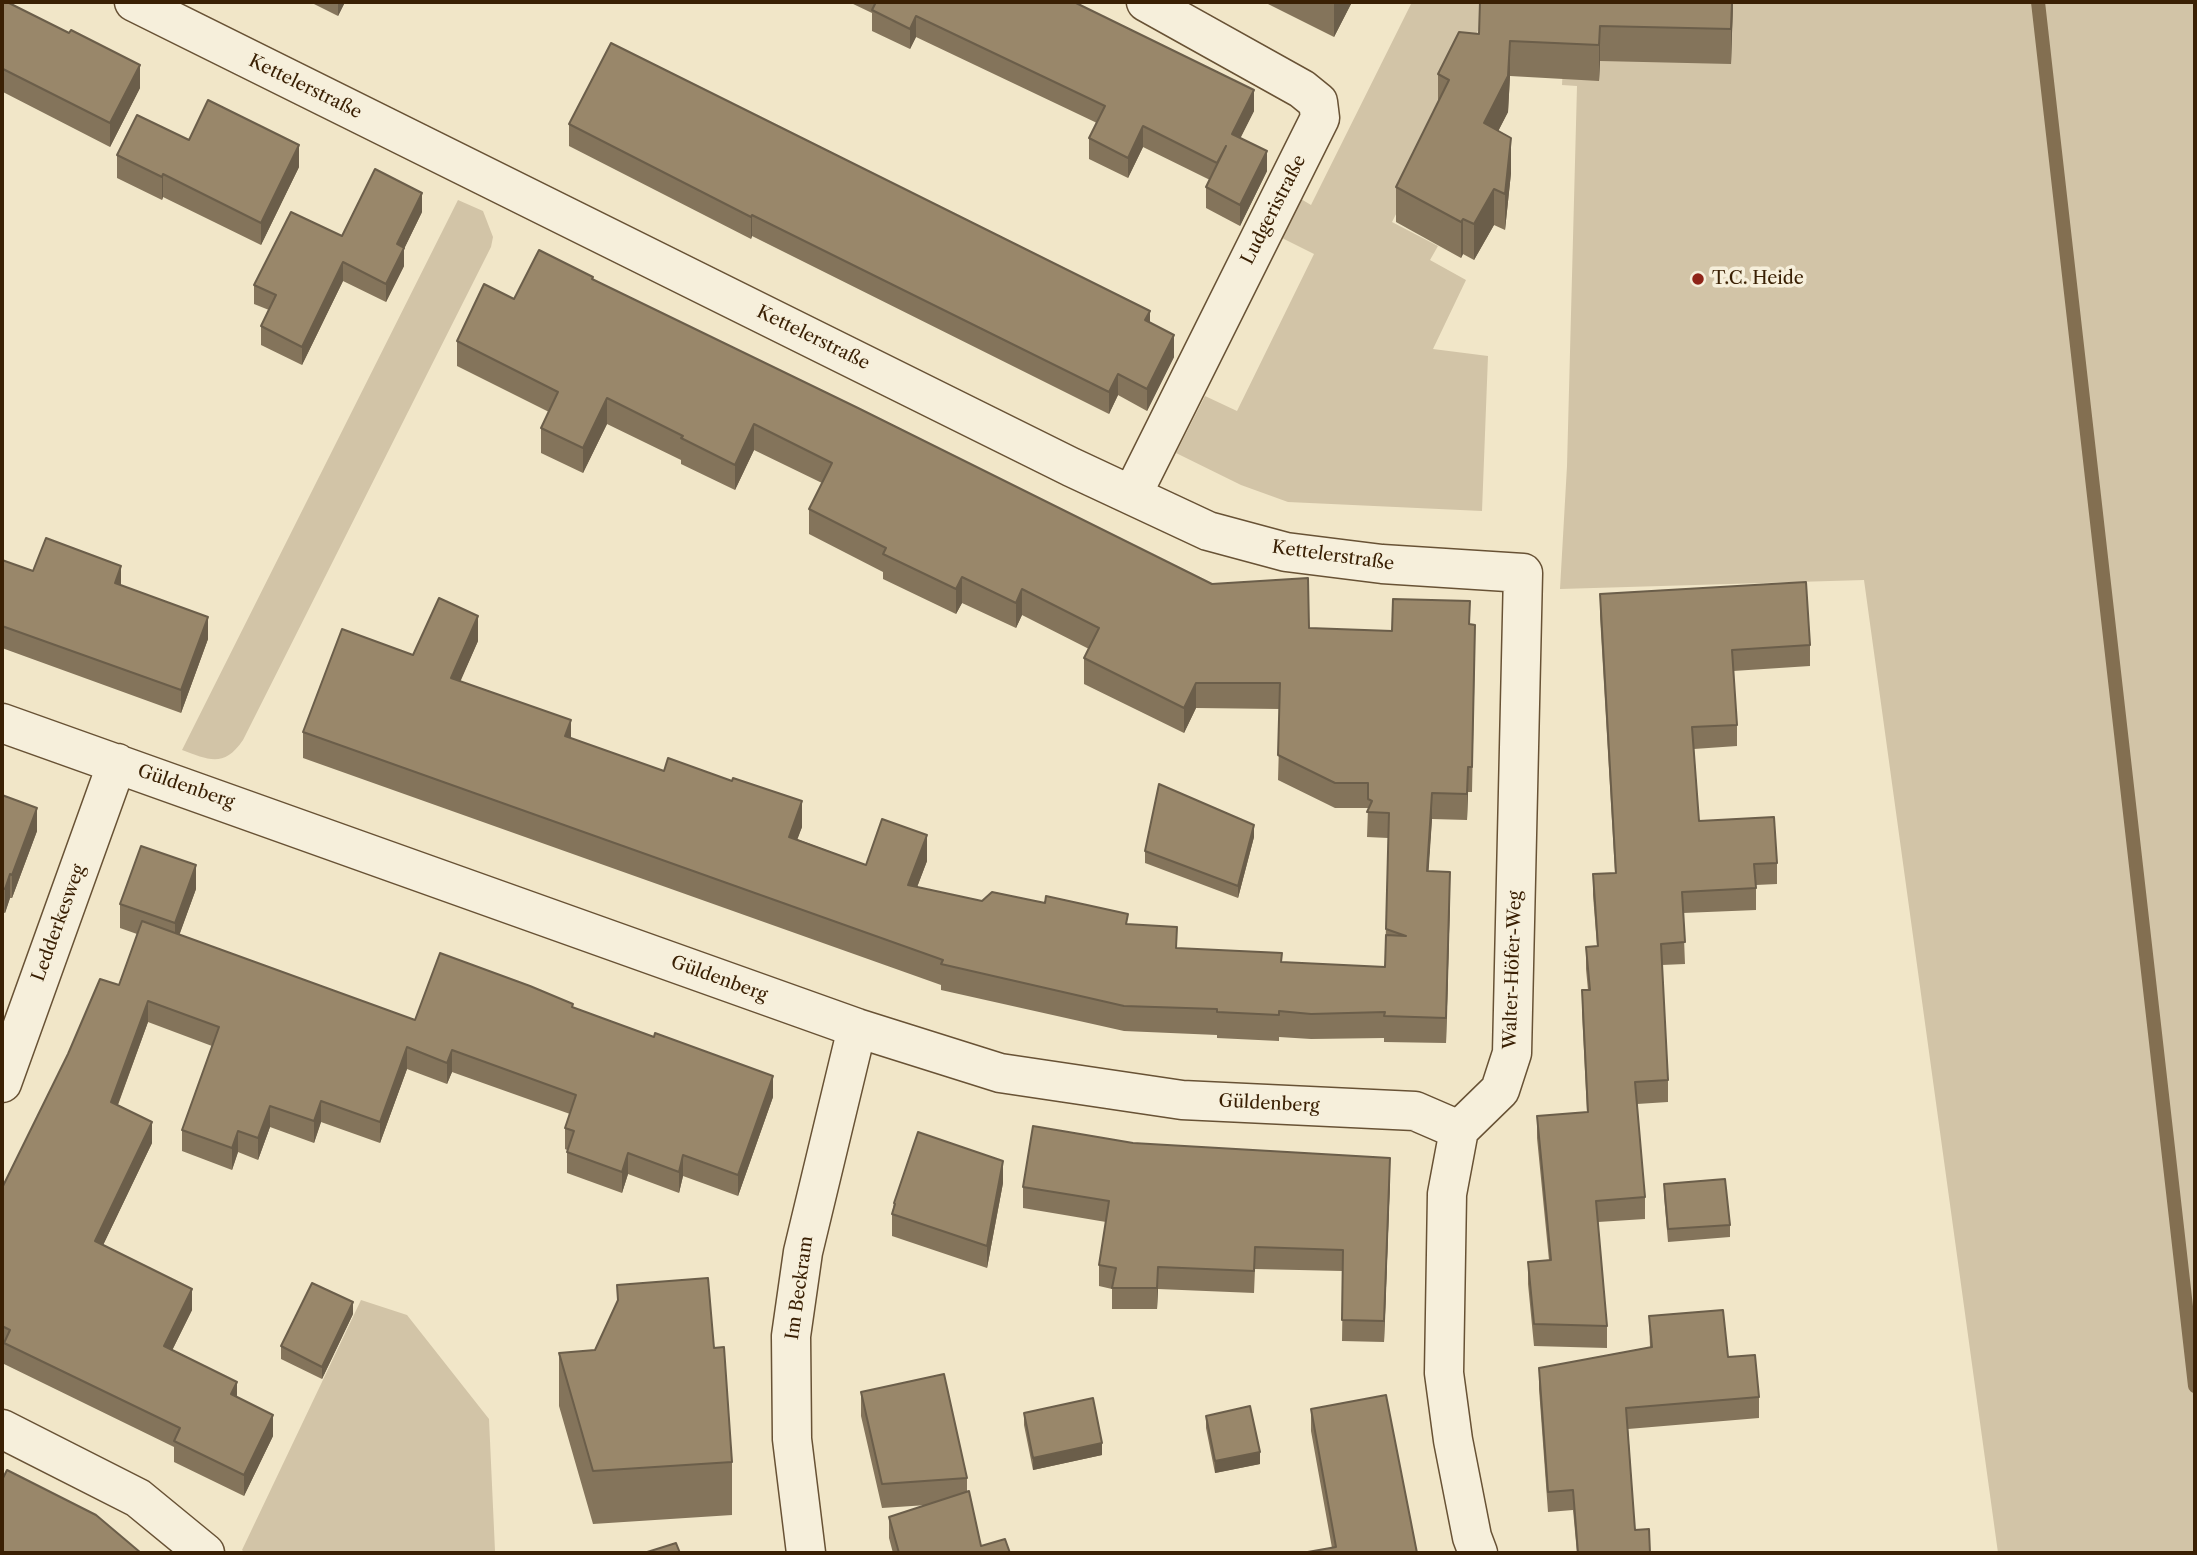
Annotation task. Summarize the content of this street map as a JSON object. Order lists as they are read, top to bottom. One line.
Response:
{"streets":{"street":["Kettelerstraße","Ludgeristraße","Güldenberg","Ledderkesweg","Walter-Höfer-Weg","Im Beckram"]},"crossings":[["Kettelerstraße","Ludgeristraße"],["Kettelerstraße","Walter-Höfer-Weg"],["Güldenberg","Ledderkesweg"],["Güldenberg","Walter-Höfer-Weg"],["Güldenberg","Im Beckram"]],"places":["T.C. Heide"]}
